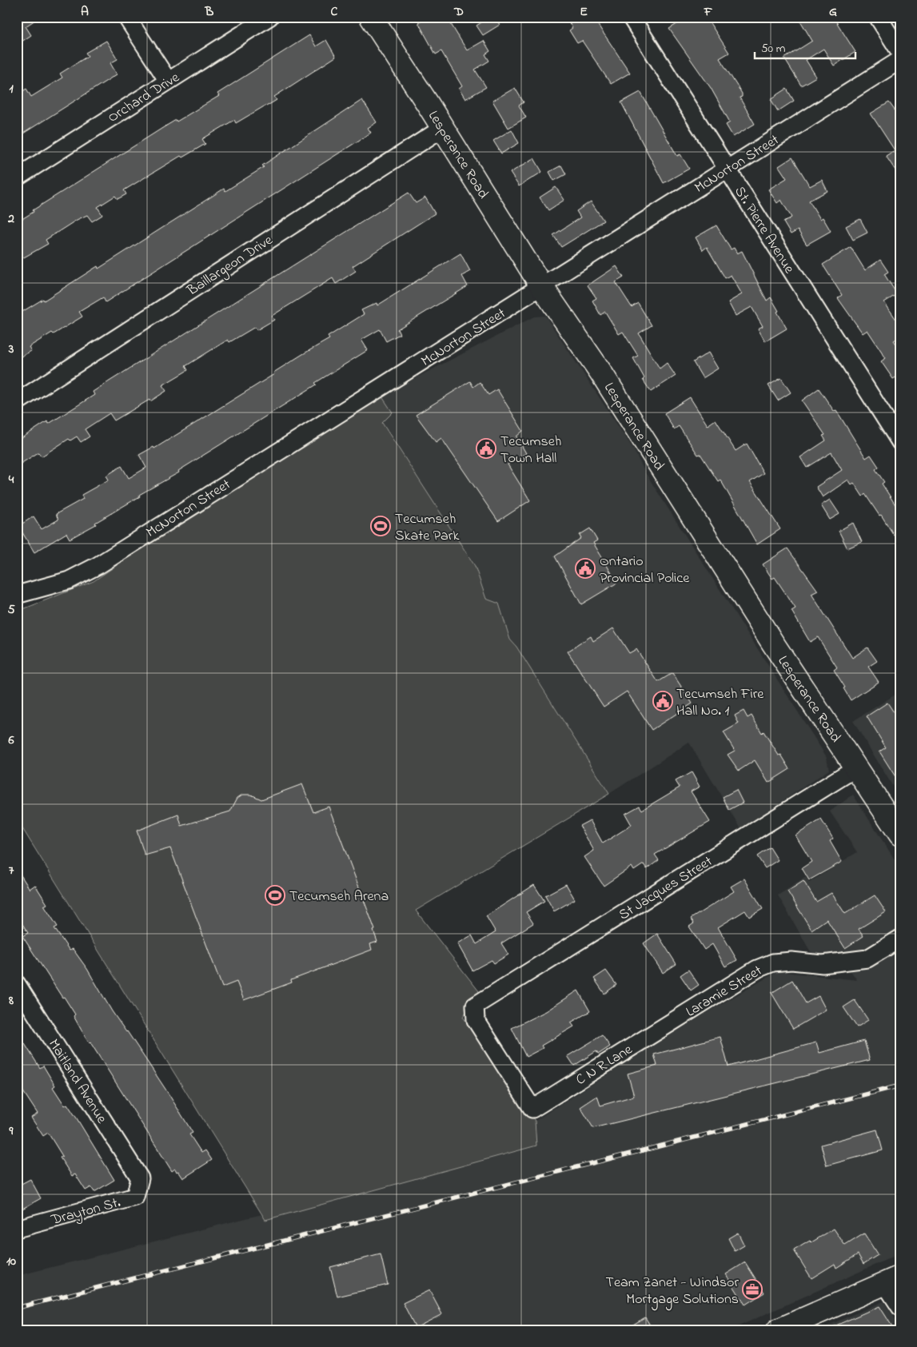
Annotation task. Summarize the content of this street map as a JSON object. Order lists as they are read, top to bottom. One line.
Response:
{"streets":{"main road":["Lesperance Road"],"street":["Orchard Drive","McNorton Street","St. Pierre Avenue","Baillargeon Drive","St Jacques Street","Laramie Street","C N R Lane","Maitland Avenue","Drayton St."]},"crossings":[["Lesperance Road","McNorton Street"],["Lesperance Road","Baillargeon Drive"],["Lesperance Road","St Jacques Street"],["McNorton Street","St. Pierre Avenue"],["St Jacques Street","C N R Lane"],["Laramie Street","C N R Lane"],["Maitland Avenue","Drayton St."]],"places":{"public building":["Tecumseh Town Hall","Ontario Provincial Police","Tecumseh Fire Hall No. 1"],"sports":["Tecumseh Skate Park","Tecumseh Arena"],"office":["Team Zanet - Windsor Mortgage Solutions"]},"scale_bar":"50 m","grid":{"columns":["A","B","C","D","E","F","G"],"rows":["1","2","3","4","5","6","7","8","9","10"]}}
